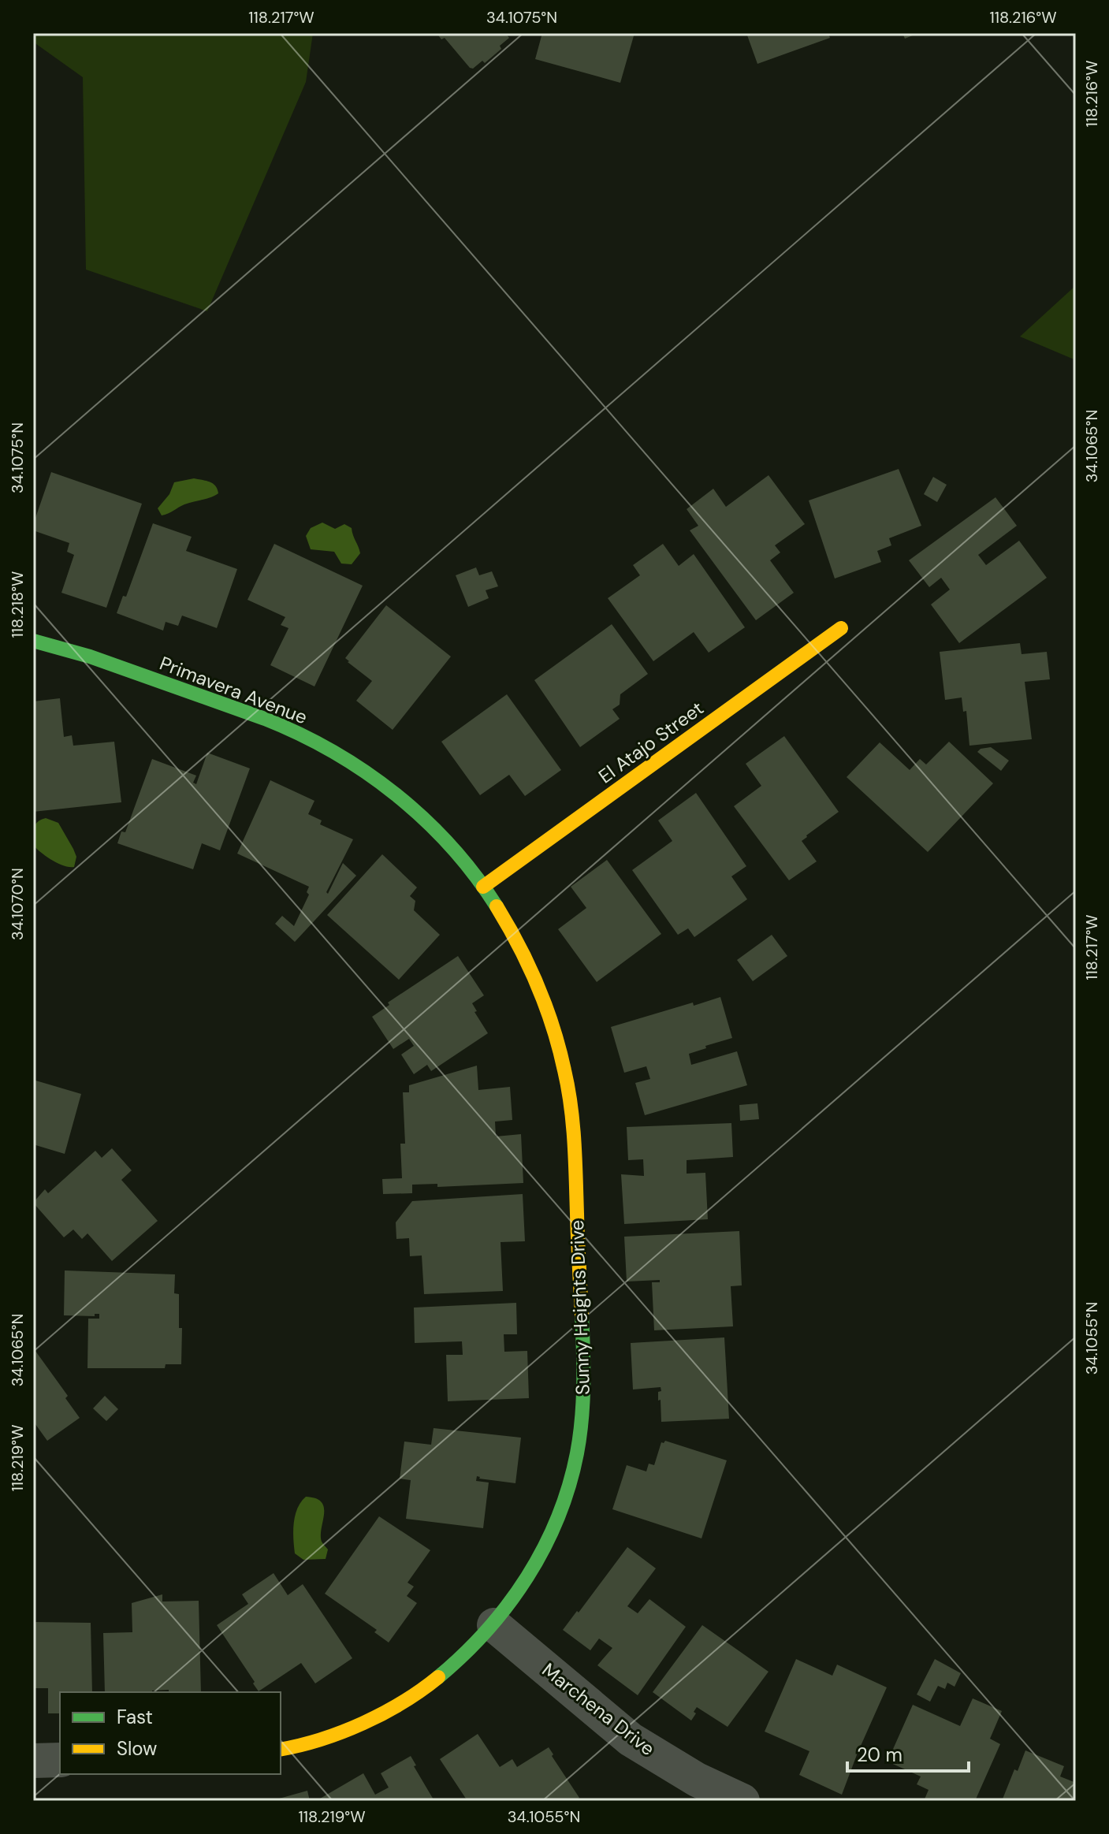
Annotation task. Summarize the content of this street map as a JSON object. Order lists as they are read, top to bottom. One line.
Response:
{"streets":{"street":["Primavera Avenue","El Atajo Street","Sunny Heights Drive","Marchena Drive"]},"crossings":[["Primavera Avenue","El Atajo Street"],["Primavera Avenue","Sunny Heights Drive"],["El Atajo Street","Sunny Heights Drive"],["Sunny Heights Drive","Marchena Drive"]],"legend":["Fast","Slow"],"scale_bar":"20 m","coordinates":["118.217°W","34.1075°N","118.216°W","34.1065°N","118.218°W","34.1070°N","34.1055°N","118.219°W"]}
